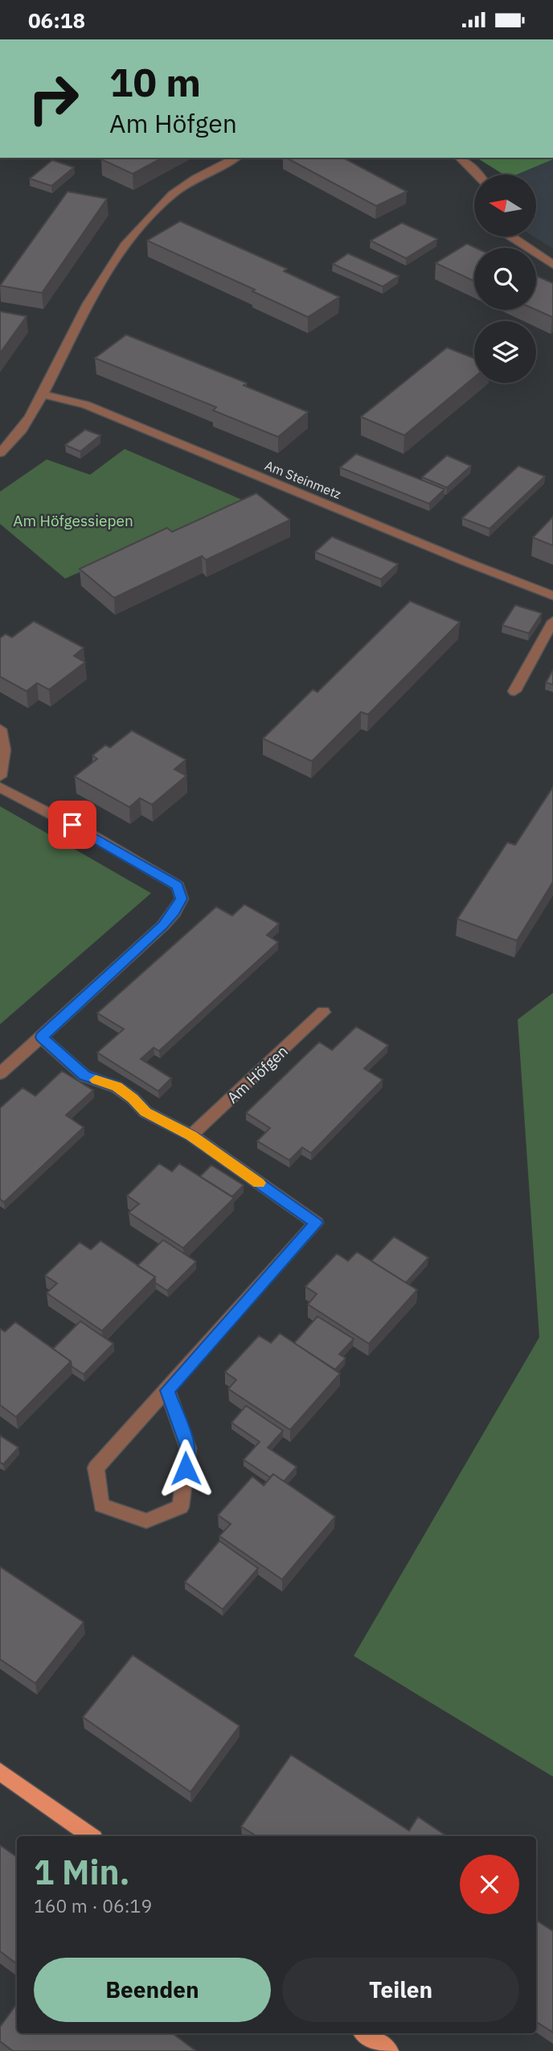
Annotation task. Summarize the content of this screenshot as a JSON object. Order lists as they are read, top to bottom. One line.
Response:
{"streets":{"street":["Am Steinmetz","Am Höfgen"]},"parks":["Am Höfgessiepen"],"north":"left","page":{"status":"06:18","turn":["10 m","Am Höfgen"],"heading":["1 Min.","160 m · 06:19"],"buttons":["Beenden","Teilen"]}}
